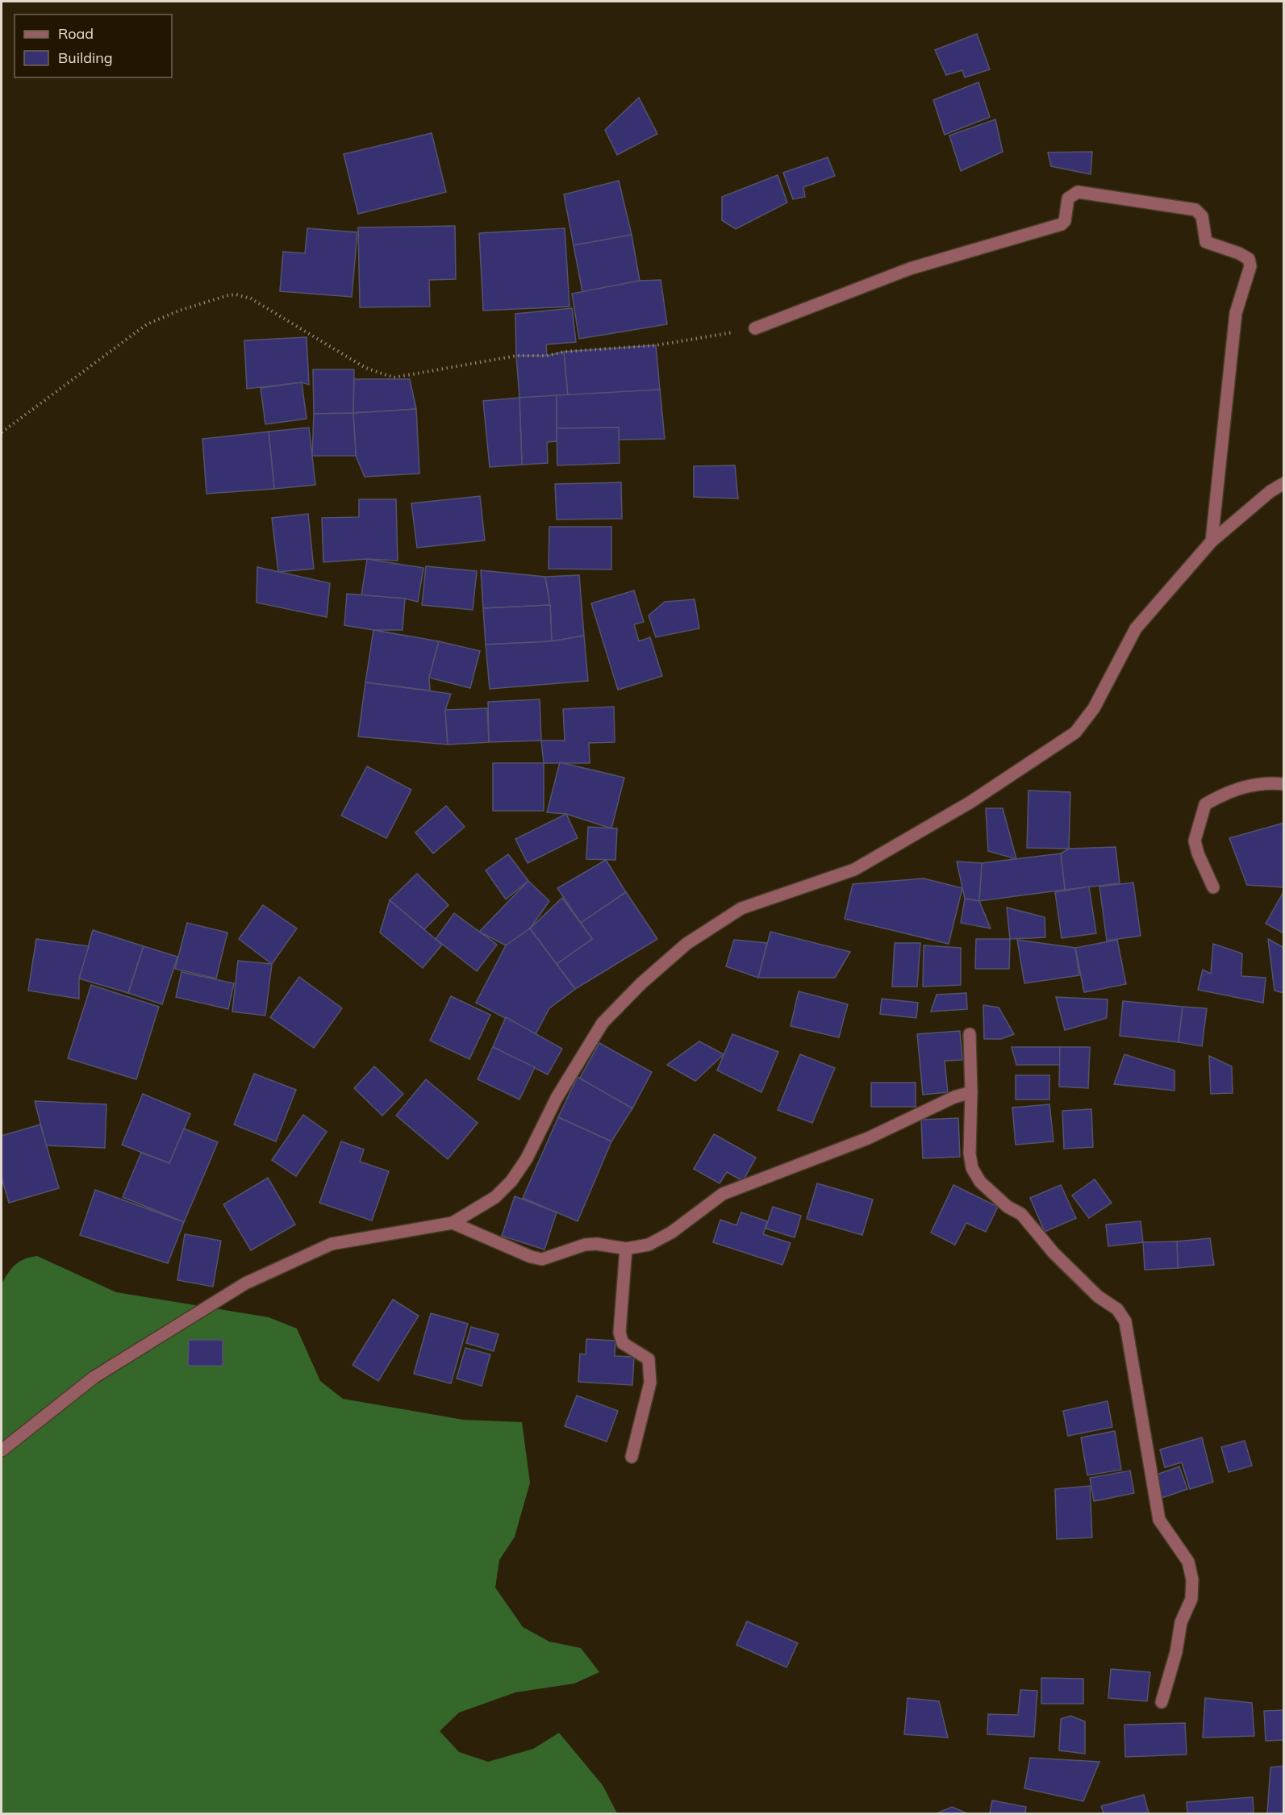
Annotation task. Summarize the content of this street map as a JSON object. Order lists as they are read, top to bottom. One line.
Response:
{"legend":["Road","Building"]}
